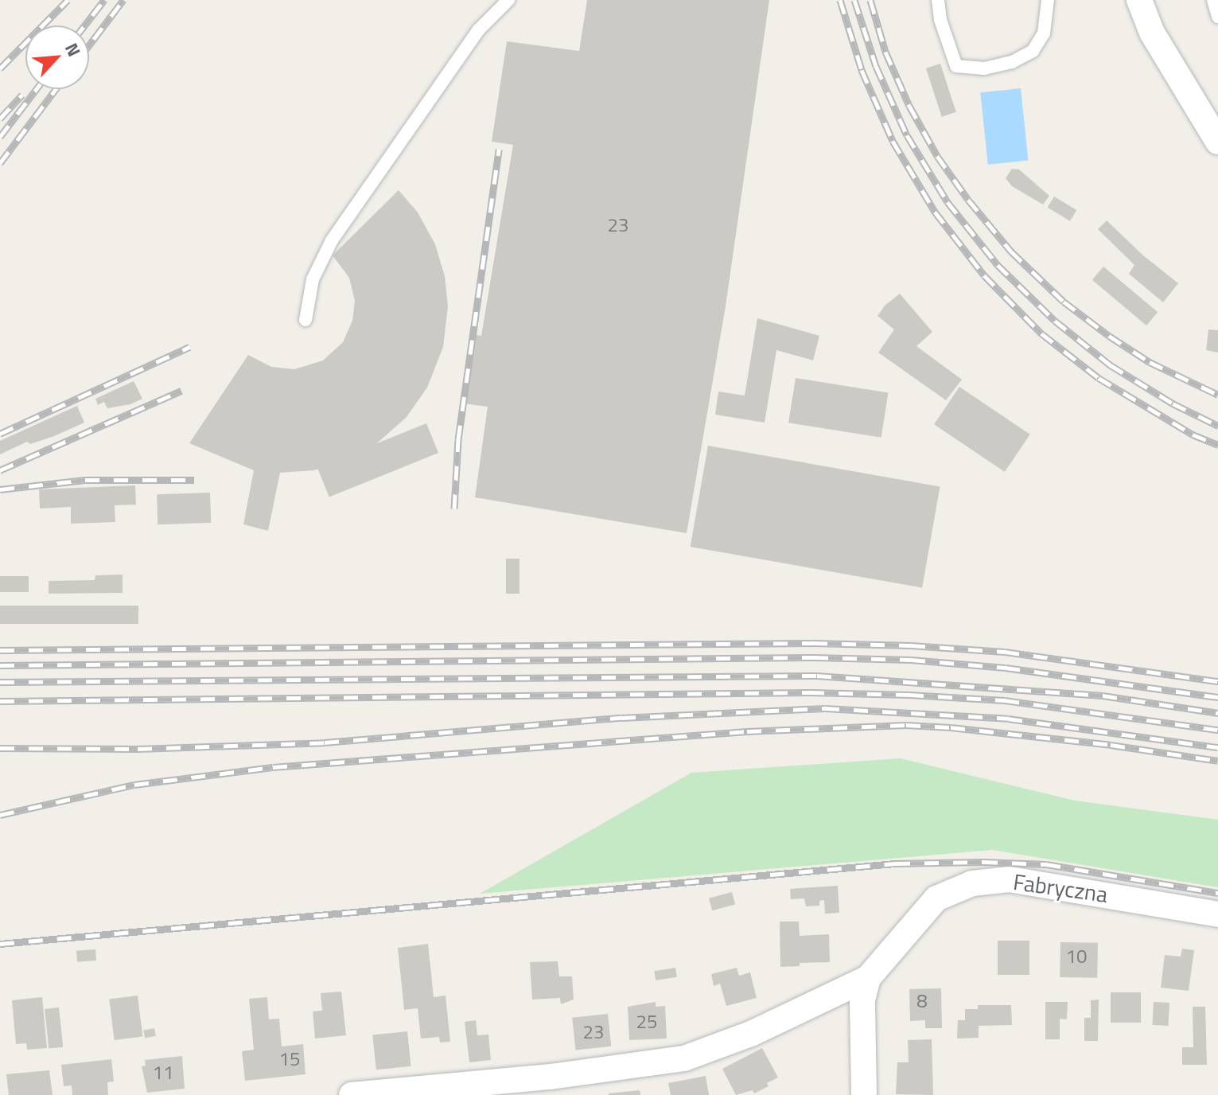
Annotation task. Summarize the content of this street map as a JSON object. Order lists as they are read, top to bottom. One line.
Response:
{"streets":{"street":["Fabryczna"]},"house_numbers":["23","10","8","25","23","15","11"],"north":"top right"}
